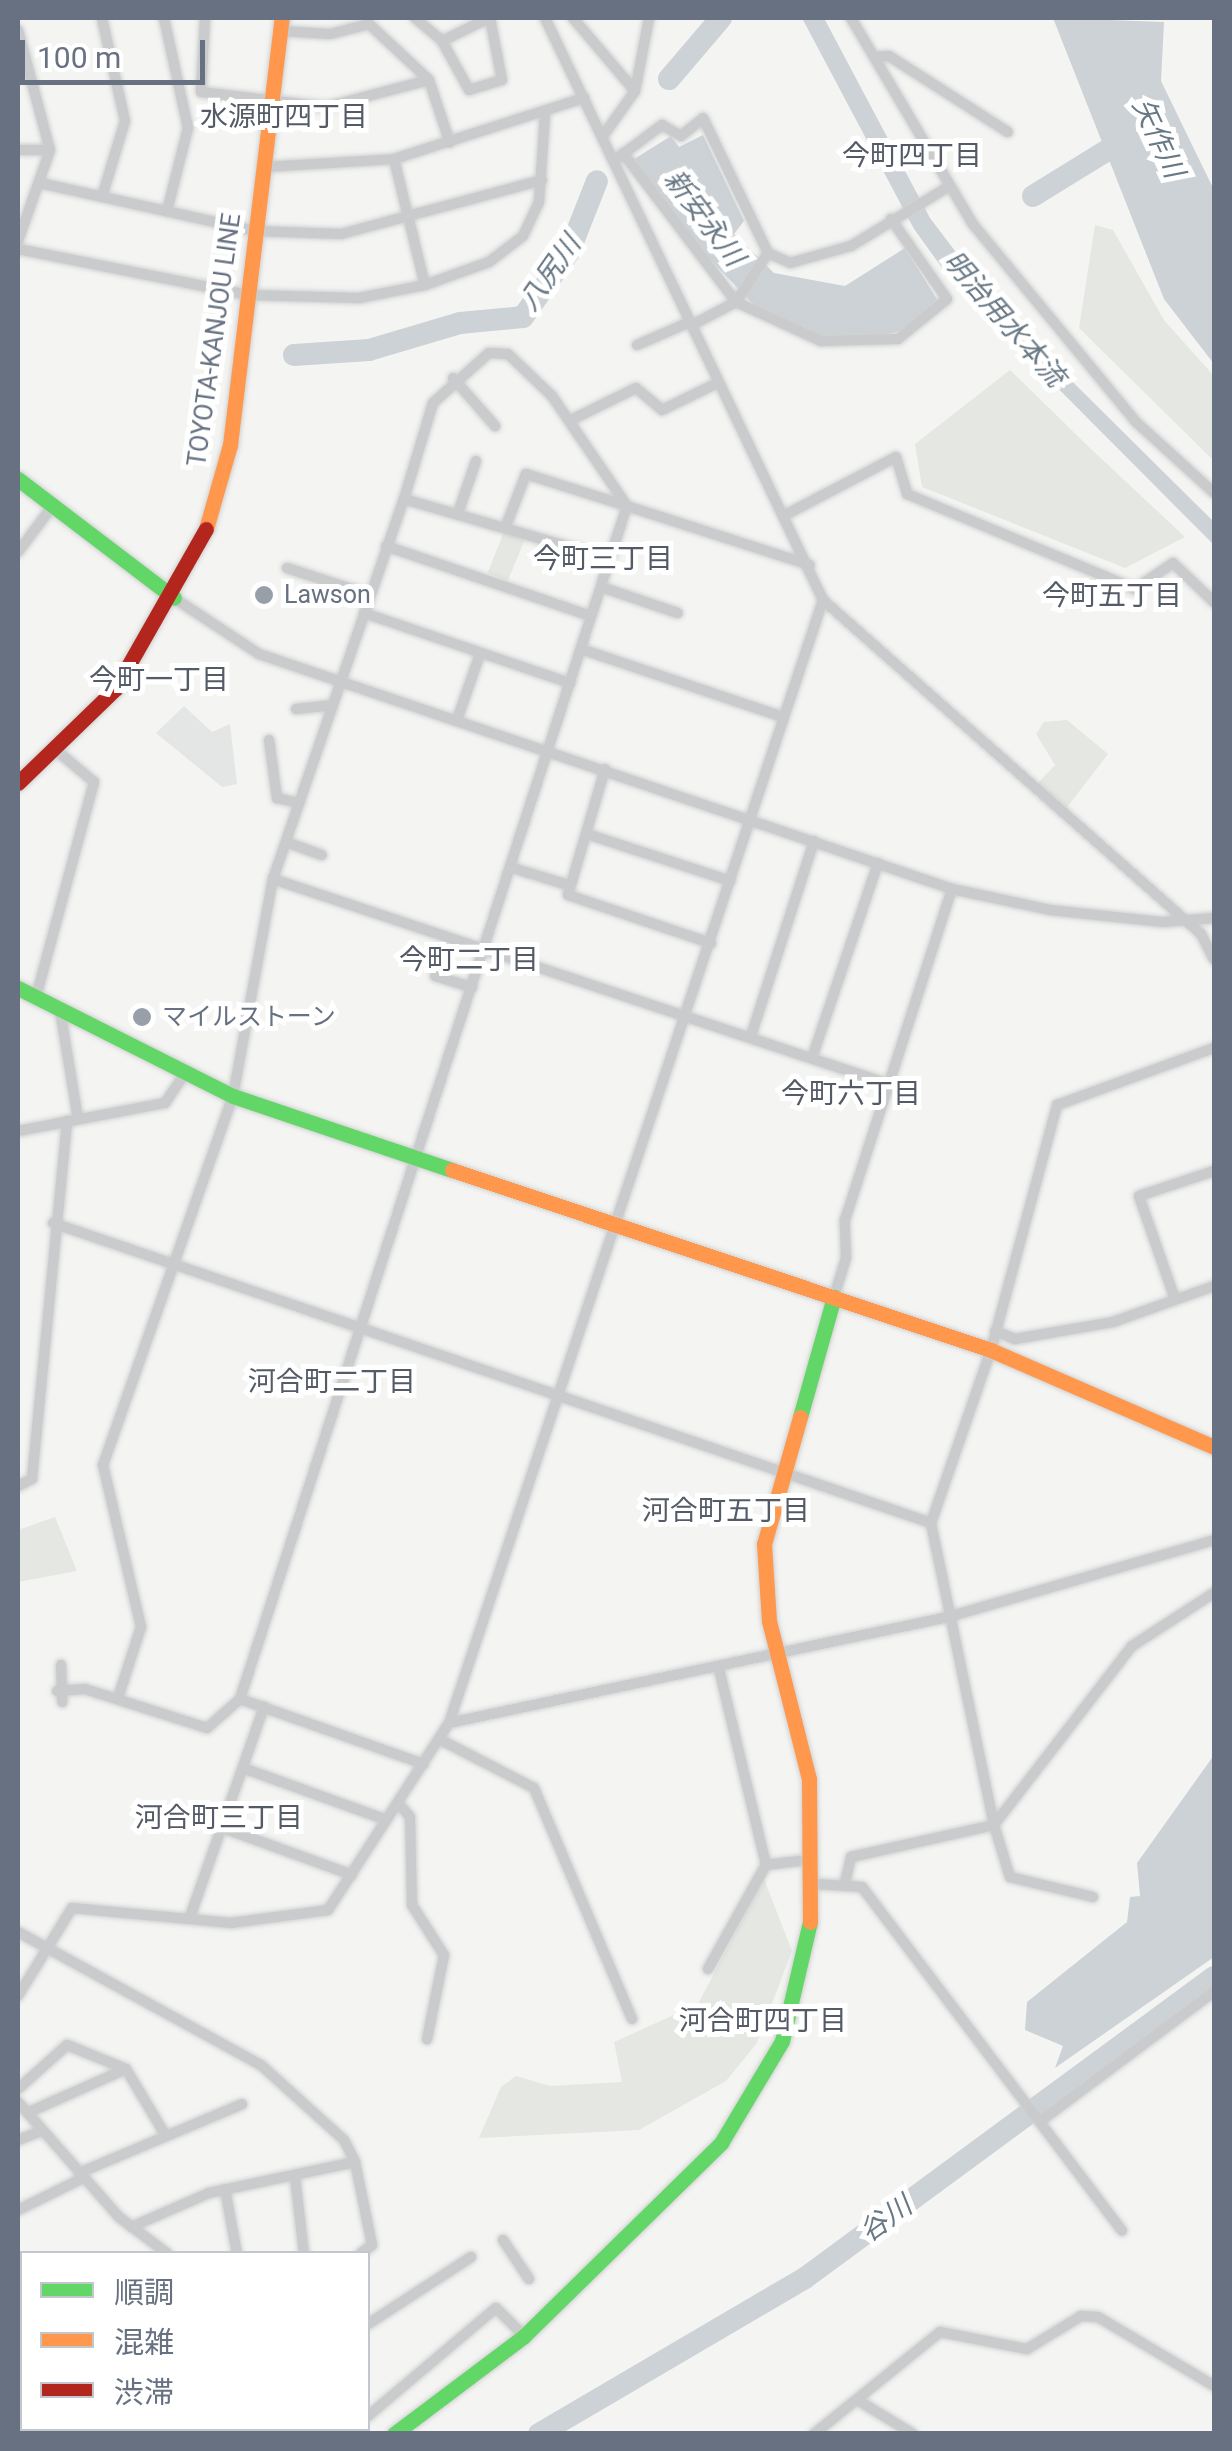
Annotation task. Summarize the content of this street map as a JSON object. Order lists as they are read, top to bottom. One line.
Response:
{"streets":{"street":["TOYOTA-KANJOU LINE"]},"districts":["水源町四丁目","今町四丁目","今町三丁目","今町五丁目","今町一丁目","今町二丁目","今町六丁目","河合町二丁目","河合町五丁目","河合町三丁目","河合町四丁目"],"water":["矢作川","新安永川","八尻川","明治用水本流","谷川"],"places":["Lawson","マイルストーン"],"legend":["順調","混雑","渋滞"],"scale_bar":"100 m"}
